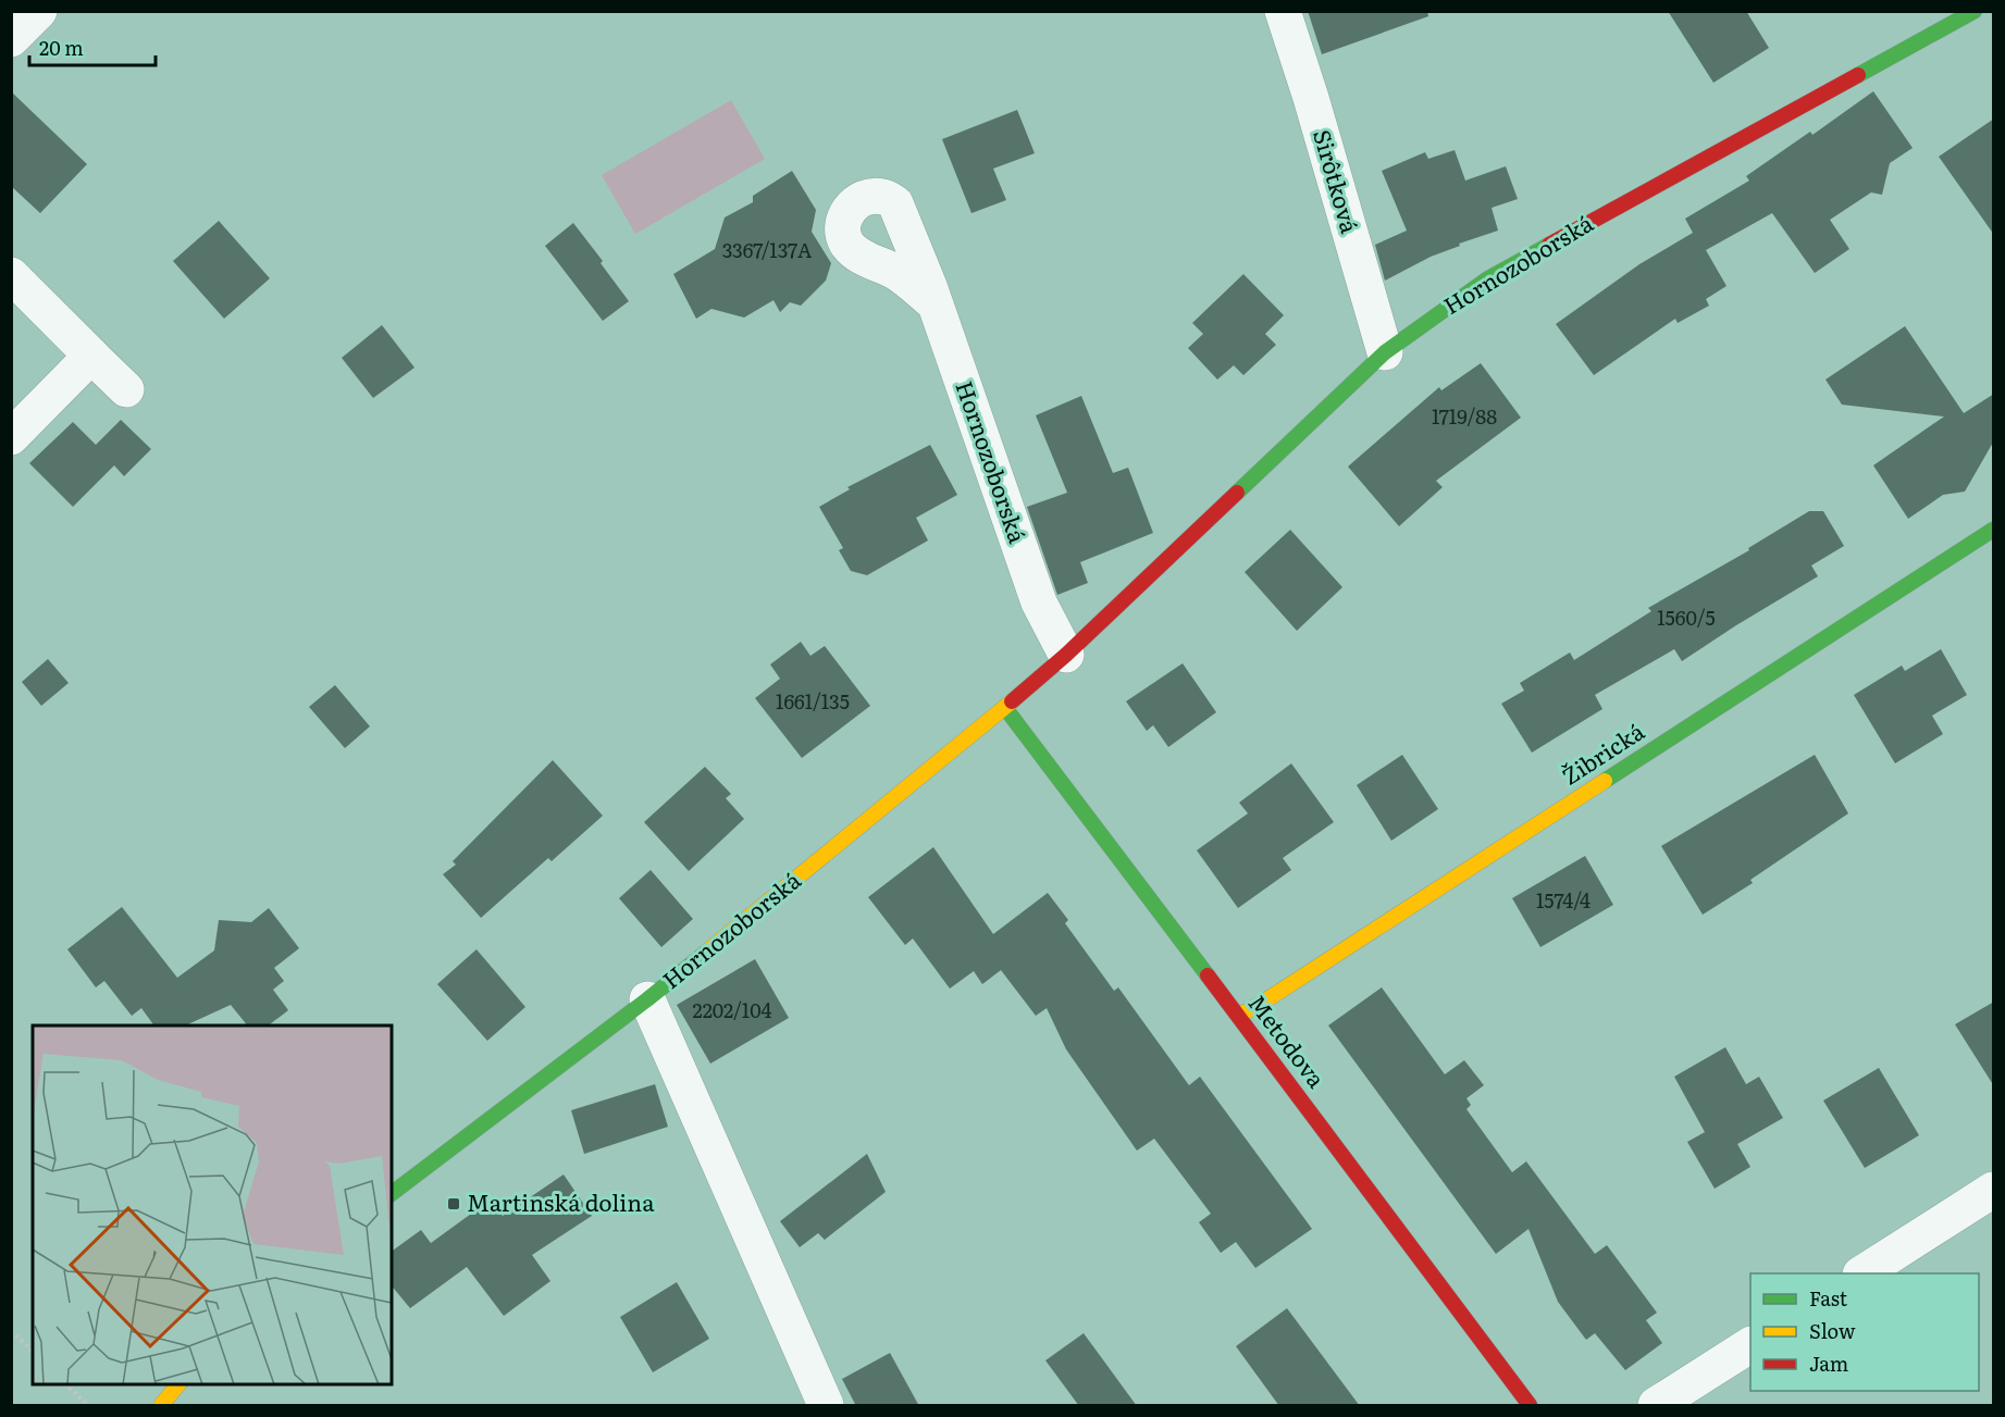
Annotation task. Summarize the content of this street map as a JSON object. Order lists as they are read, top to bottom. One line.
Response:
{"streets":{"street":["Sirôtková","Hornozoborská","Žibrická","Metodova"]},"crossings":[["Sirôtková","Hornozoborská"],["Hornozoborská","Metodova"],["Žibrická","Metodova"]],"places":{"transit":["Martinská dolina"]},"house_numbers":["3367/137A","1719/88","1560/5","1661/135","1574/4","2202/104"],"legend":["Fast","Slow","Jam"],"scale_bar":"20 m"}
